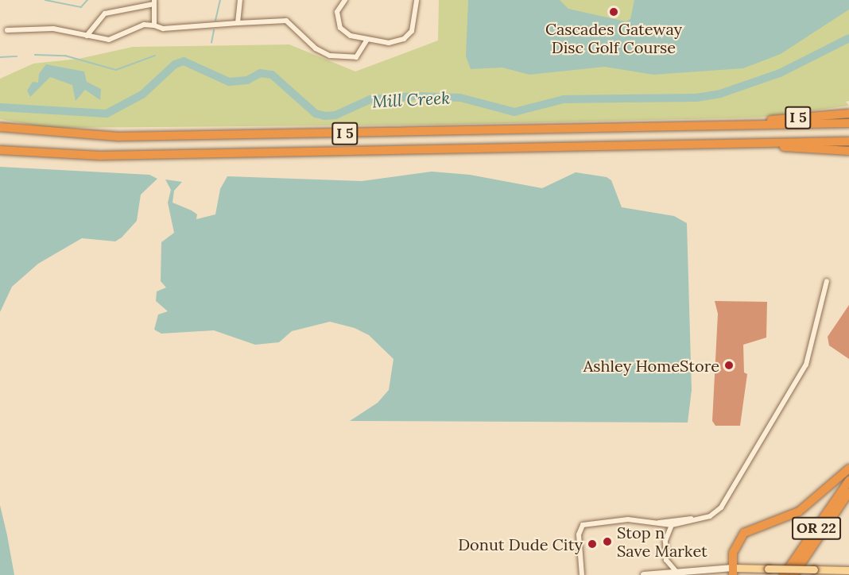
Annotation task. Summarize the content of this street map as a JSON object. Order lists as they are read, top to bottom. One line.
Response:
{"streets":{"highway":["I 5","OR 22"]},"water":["Mill Creek"],"places":["Cascades Gateway Disc Golf Course","Ashley HomeStore","Stop n Save Market","Donut Dude City"]}
